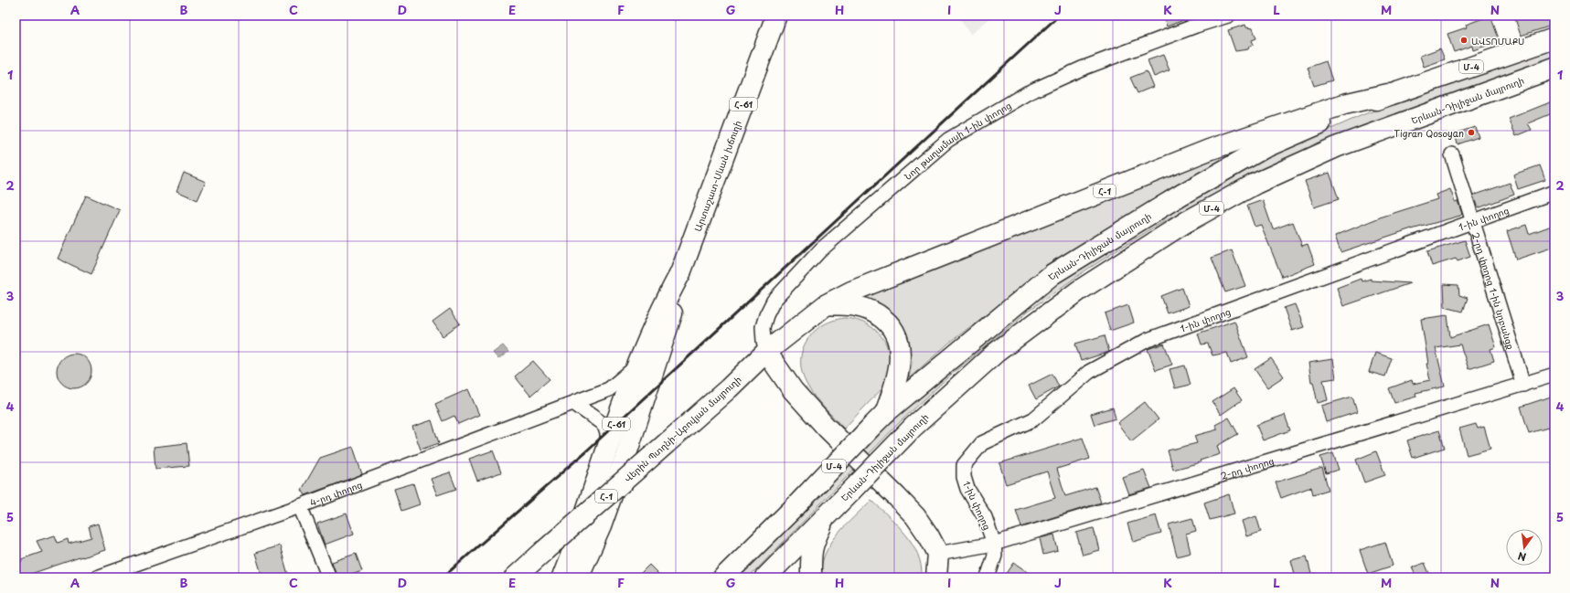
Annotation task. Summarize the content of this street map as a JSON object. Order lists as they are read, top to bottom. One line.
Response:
{"streets":{"main road":["Մ-4","Երևան-Դիլիջան մայրուղի","Հ-61","Արտաշատ-Սևան խճուղի","Հ-1","Վերին Պտղնի-Աբովյան մայրուղի"],"street":["Նոր թաղամասի 1-ին փողոց","1-ին փողոց","2-րդ փողոց 1-ին նրբանցք","2-րդ փողոց","4-րդ փողոց"]},"crossings":[["Երևան-Դիլիջան մայրուղի","Հ-1"],["Հ-61","Արտաշատ-Սևան խճուղի"],["Հ-61","4-րդ փողոց"],["Նոր թաղամասի 1-ին փողոց","Հ-1"],["Նոր թաղամասի 1-ին փողոց","Վերին Պտղնի-Աբովյան մայրուղի"],["Հ-1","Վերին Պտղնի-Աբովյան մայրուղի"],["1-ին փողոց","2-րդ փողոց 1-ին նրբանցք"],["1-ին փողոց","2-րդ փողոց"],["2-րդ փողոց 1-ին նրբանցք","2-րդ փողոց"]],"places":["ԱՎՏՈՄԱՔՍ","Tigran Qosoyan"],"north":"bottom","grid":{"columns":["A","B","C","D","E","F","G","H","I","J","K","L","M","N"],"rows":["1","2","3","4","5"]}}
